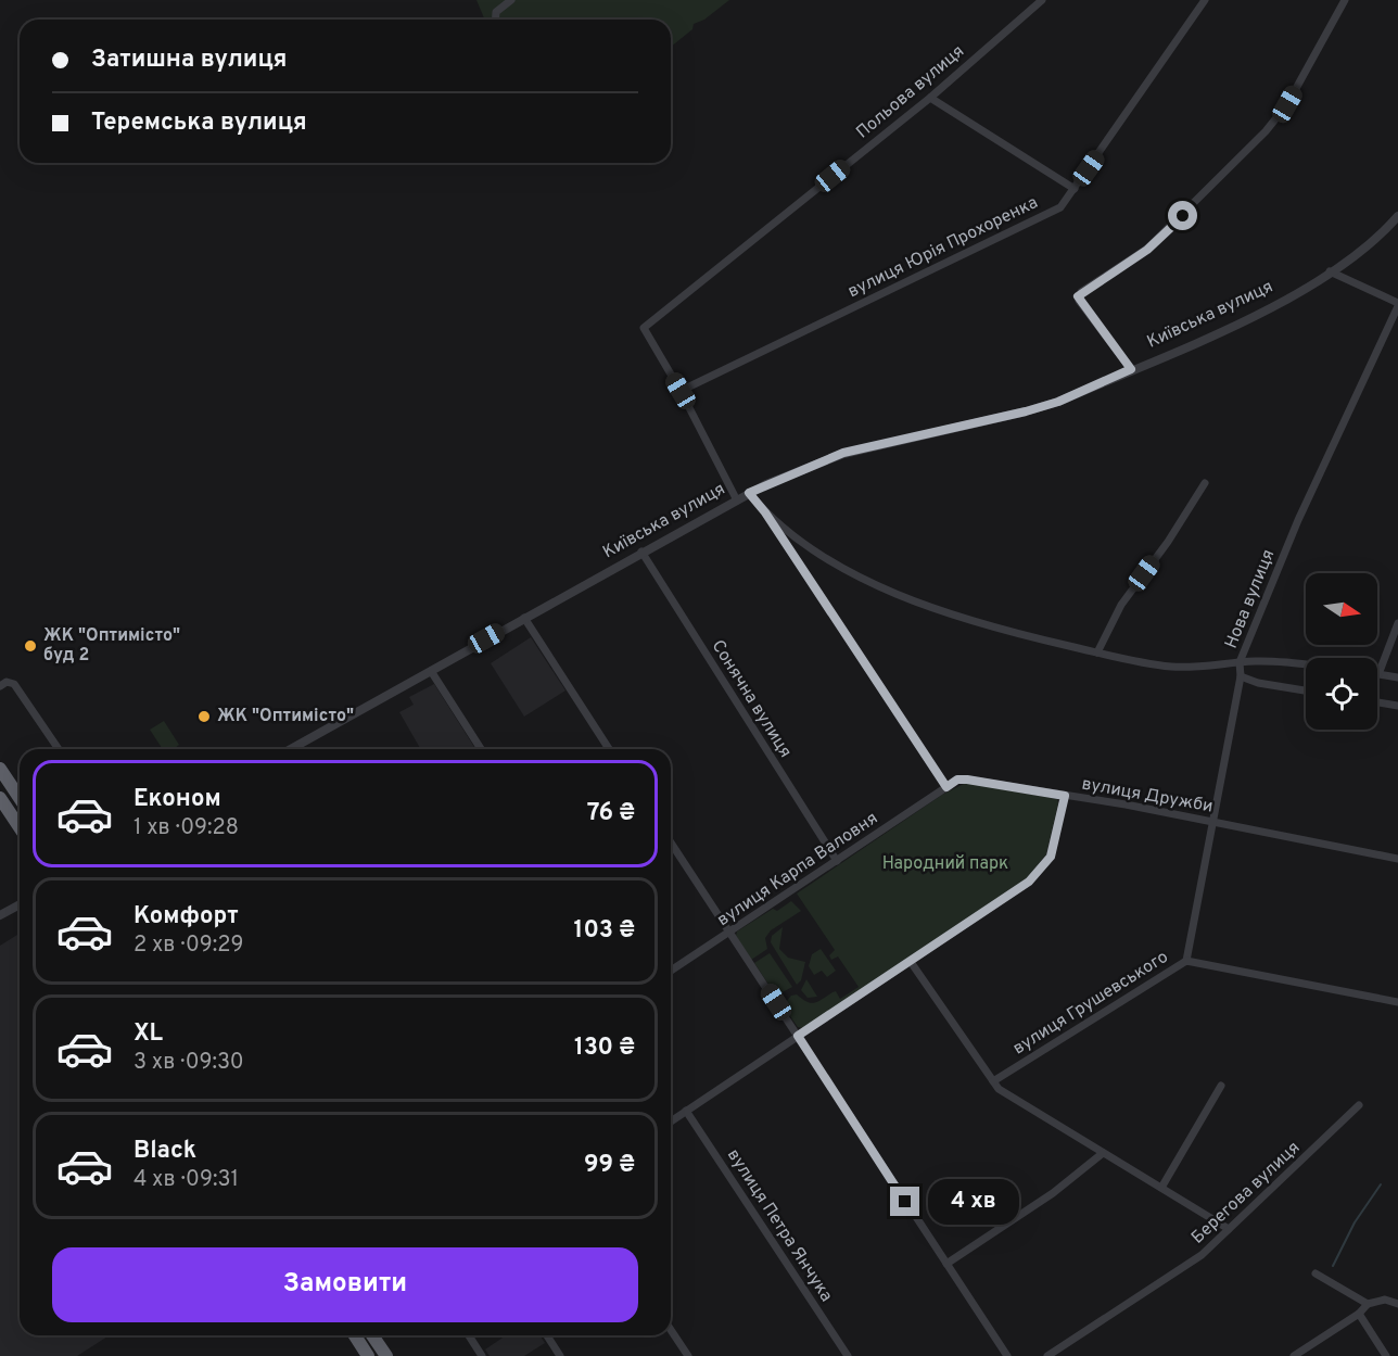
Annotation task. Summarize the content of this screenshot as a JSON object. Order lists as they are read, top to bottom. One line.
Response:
{"streets":{"street":["Польова вулиця","вулиця Юрія Прохоренка","Київська вулиця","Нова вулиця","Сонячна вулиця","вулиця Дружби","вулиця Карпа Валовня","вулиця Грушевського","Берегова вулиця","вулиця Петра Янчука"]},"crossings":[["Польова вулиця","вулиця Юрія Прохоренка"],["Київська вулиця","Сонячна вулиця"],["Нова вулиця","вулиця Дружби"],["Нова вулиця","вулиця Грушевського"],["Сонячна вулиця","вулиця Карпа Валовня"],["вулиця Дружби","вулиця Карпа Валовня"]],"parks":["Народний парк"],"places":["ЖК \"Оптимісто\" буд 2","ЖК \"Оптимісто\""],"north":"right","page":{"banner":["Затишна вулиця","Теремська вулиця"],"list":[{"name":"Економ","note":"1 хв · 09:28","value":"76 ₴"},{"name":"Комфорт","note":"2 хв · 09:29","value":"103 ₴"},{"name":"XL","note":"3 хв · 09:30","value":"130 ₴"},{"name":"Black","note":"4 хв · 09:31","value":"99 ₴"}],"bubble":"4 хв","buttons":"Замовити"}}
